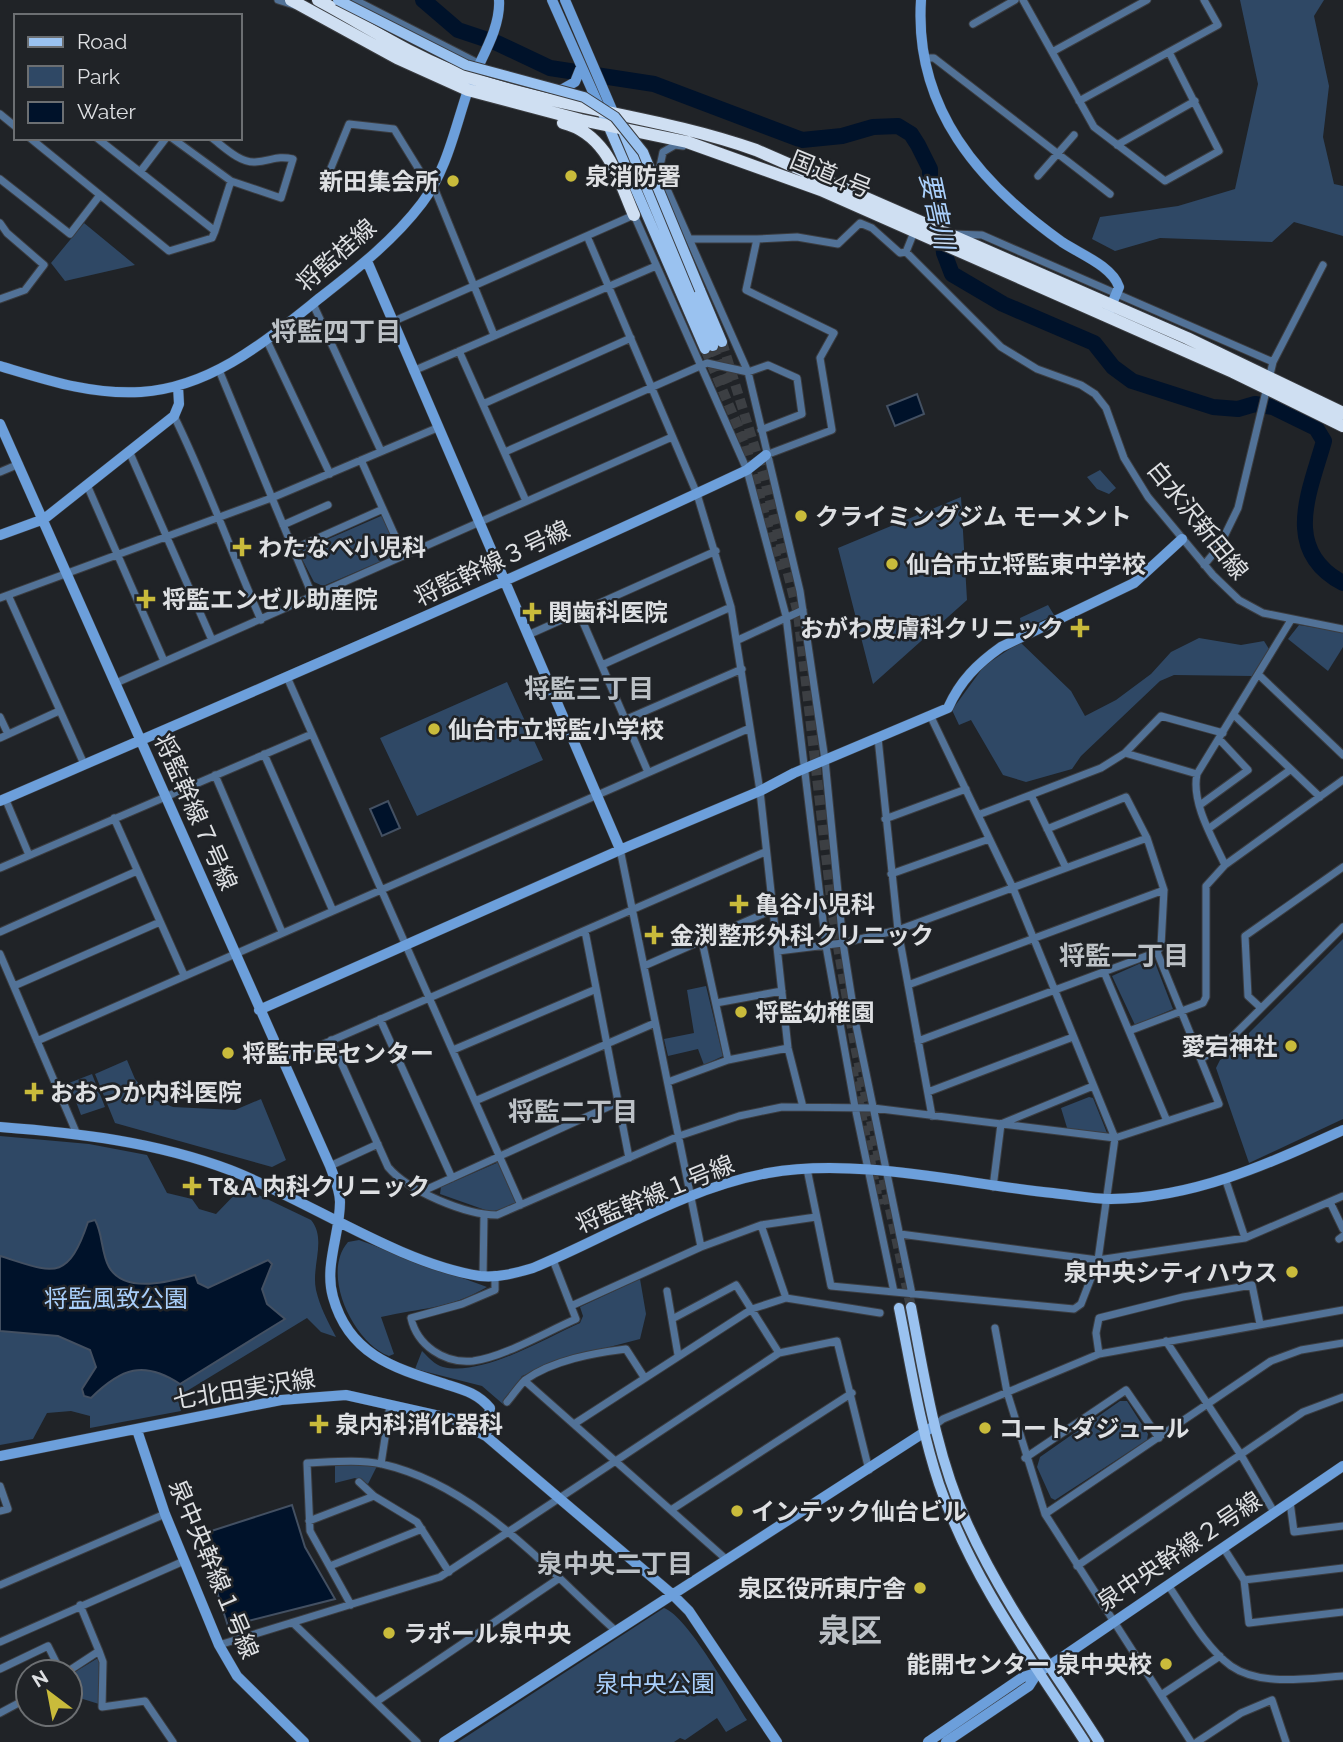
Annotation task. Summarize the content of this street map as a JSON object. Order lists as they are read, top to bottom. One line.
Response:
{"streets":{"highway":["国道4号"],"street":["将監桂線","白水沢新田線","将監幹線３号線","将監幹線７号線","将監幹線１号線","七北田実沢線","泉中央幹線２号線","泉中央幹線１号線"]},"crossings":[["国道4号","将監桂線"],["将監幹線３号線","将監幹線７号線"],["将監幹線７号線","将監幹線１号線"],["将監幹線７号線","七北田実沢線"],["七北田実沢線","泉中央幹線１号線"]],"districts":["将監四丁目","将監三丁目","将監一丁目","将監二丁目","泉中央二丁目","泉区"],"water":["要害川"],"parks":["将監風致公園","泉中央公園"],"places":{"other":["泉消防署","新田集会所","クライミングジム モーメント","仙台市立将監東中学校","仙台市立将監小学校","将監幼稚園","愛宕神社","将監市民センター","泉中央シティハウス","コートダジュール","インテック仙台ビル","泉区役所東庁舎","ラポール泉中央","能開センター 泉中央校"],"health":["わたなべ小児科","将監エンゼル助産院","関歯科医院","おがわ皮膚科クリニック","亀谷小児科","金渕整形外科クリニック","おおつか内科医院","T&A 内科クリニック","泉内科消化器科"]},"legend":["Road","Park","Water"],"north":"top left"}
